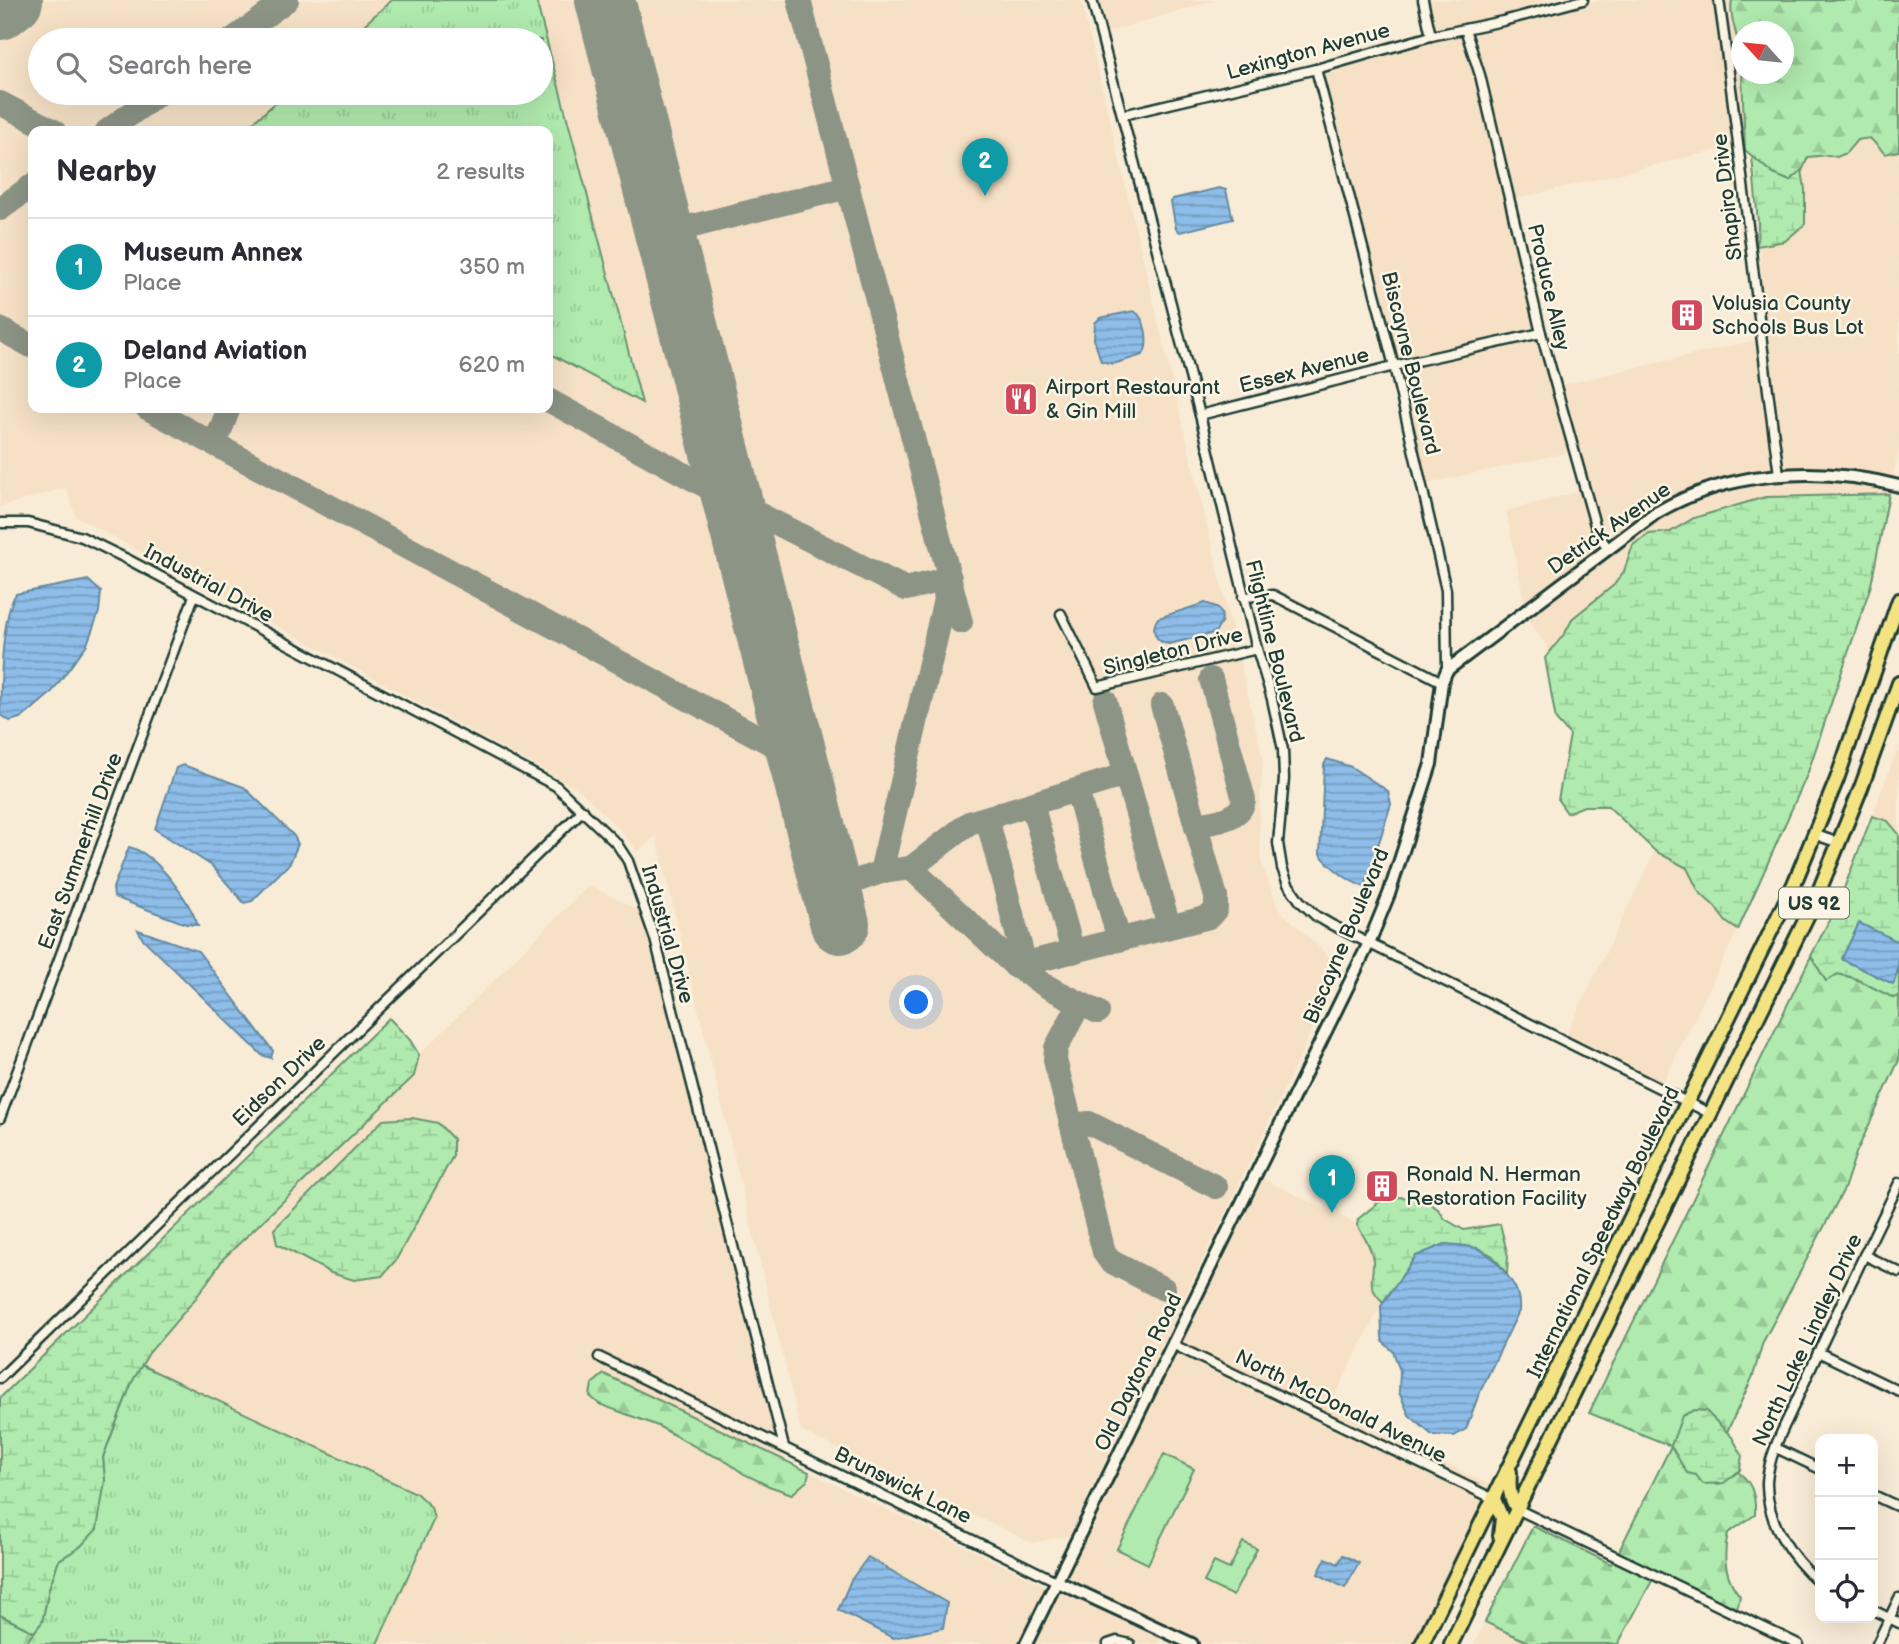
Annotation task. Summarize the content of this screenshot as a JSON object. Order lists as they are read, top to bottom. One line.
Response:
{"streets":{"main road":["US 92","International Speedway Boulevard"],"street":["Lexington Avenue","Shapiro Drive","Produce Alley","Biscayne Boulevard","Essex Avenue","Detrick Avenue","Industrial Drive","Singleton Drive","Flightline Boulevard","East Summerhill Drive","Eidson Drive","North Lake Lindley Drive","Old Daytona Road","North McDonald Avenue","Brunswick Lane"]},"crossings":[["Lexington Avenue","Produce Alley"],["Lexington Avenue","Biscayne Boulevard"],["Lexington Avenue","Flightline Boulevard"],["Shapiro Drive","Detrick Avenue"],["Produce Alley","Essex Avenue"],["Produce Alley","Detrick Avenue"],["Biscayne Boulevard","Essex Avenue"],["Biscayne Boulevard","Detrick Avenue"],["Biscayne Boulevard","Flightline Boulevard"],["Biscayne Boulevard","Old Daytona Road"],["Essex Avenue","Flightline Boulevard"],["Industrial Drive","East Summerhill Drive"],["Industrial Drive","Eidson Drive"],["Industrial Drive","Brunswick Lane"],["Singleton Drive","Flightline Boulevard"],["Flightline Boulevard","US 92"],["Flightline Boulevard","International Speedway Boulevard"],["International Speedway Boulevard","North McDonald Avenue"],["Old Daytona Road","North McDonald Avenue"],["Old Daytona Road","Brunswick Lane"]],"places":{"building":["Volusia County Schools Bus Lot","Ronald N. Herman Restoration Facility"],"restaurant":["Airport Restaurant & Gin Mill"]},"north":"top left","page":{"search":"Search here","heading":["Nearby","2 results"],"pins":["2","1"],"list":[{"mark":"1","name":"Museum Annex","note":"Place","value":"350 m"},{"mark":"2","name":"Deland Aviation","note":"Place","value":"620 m"}],"map_buttons":["+","−"]}}
